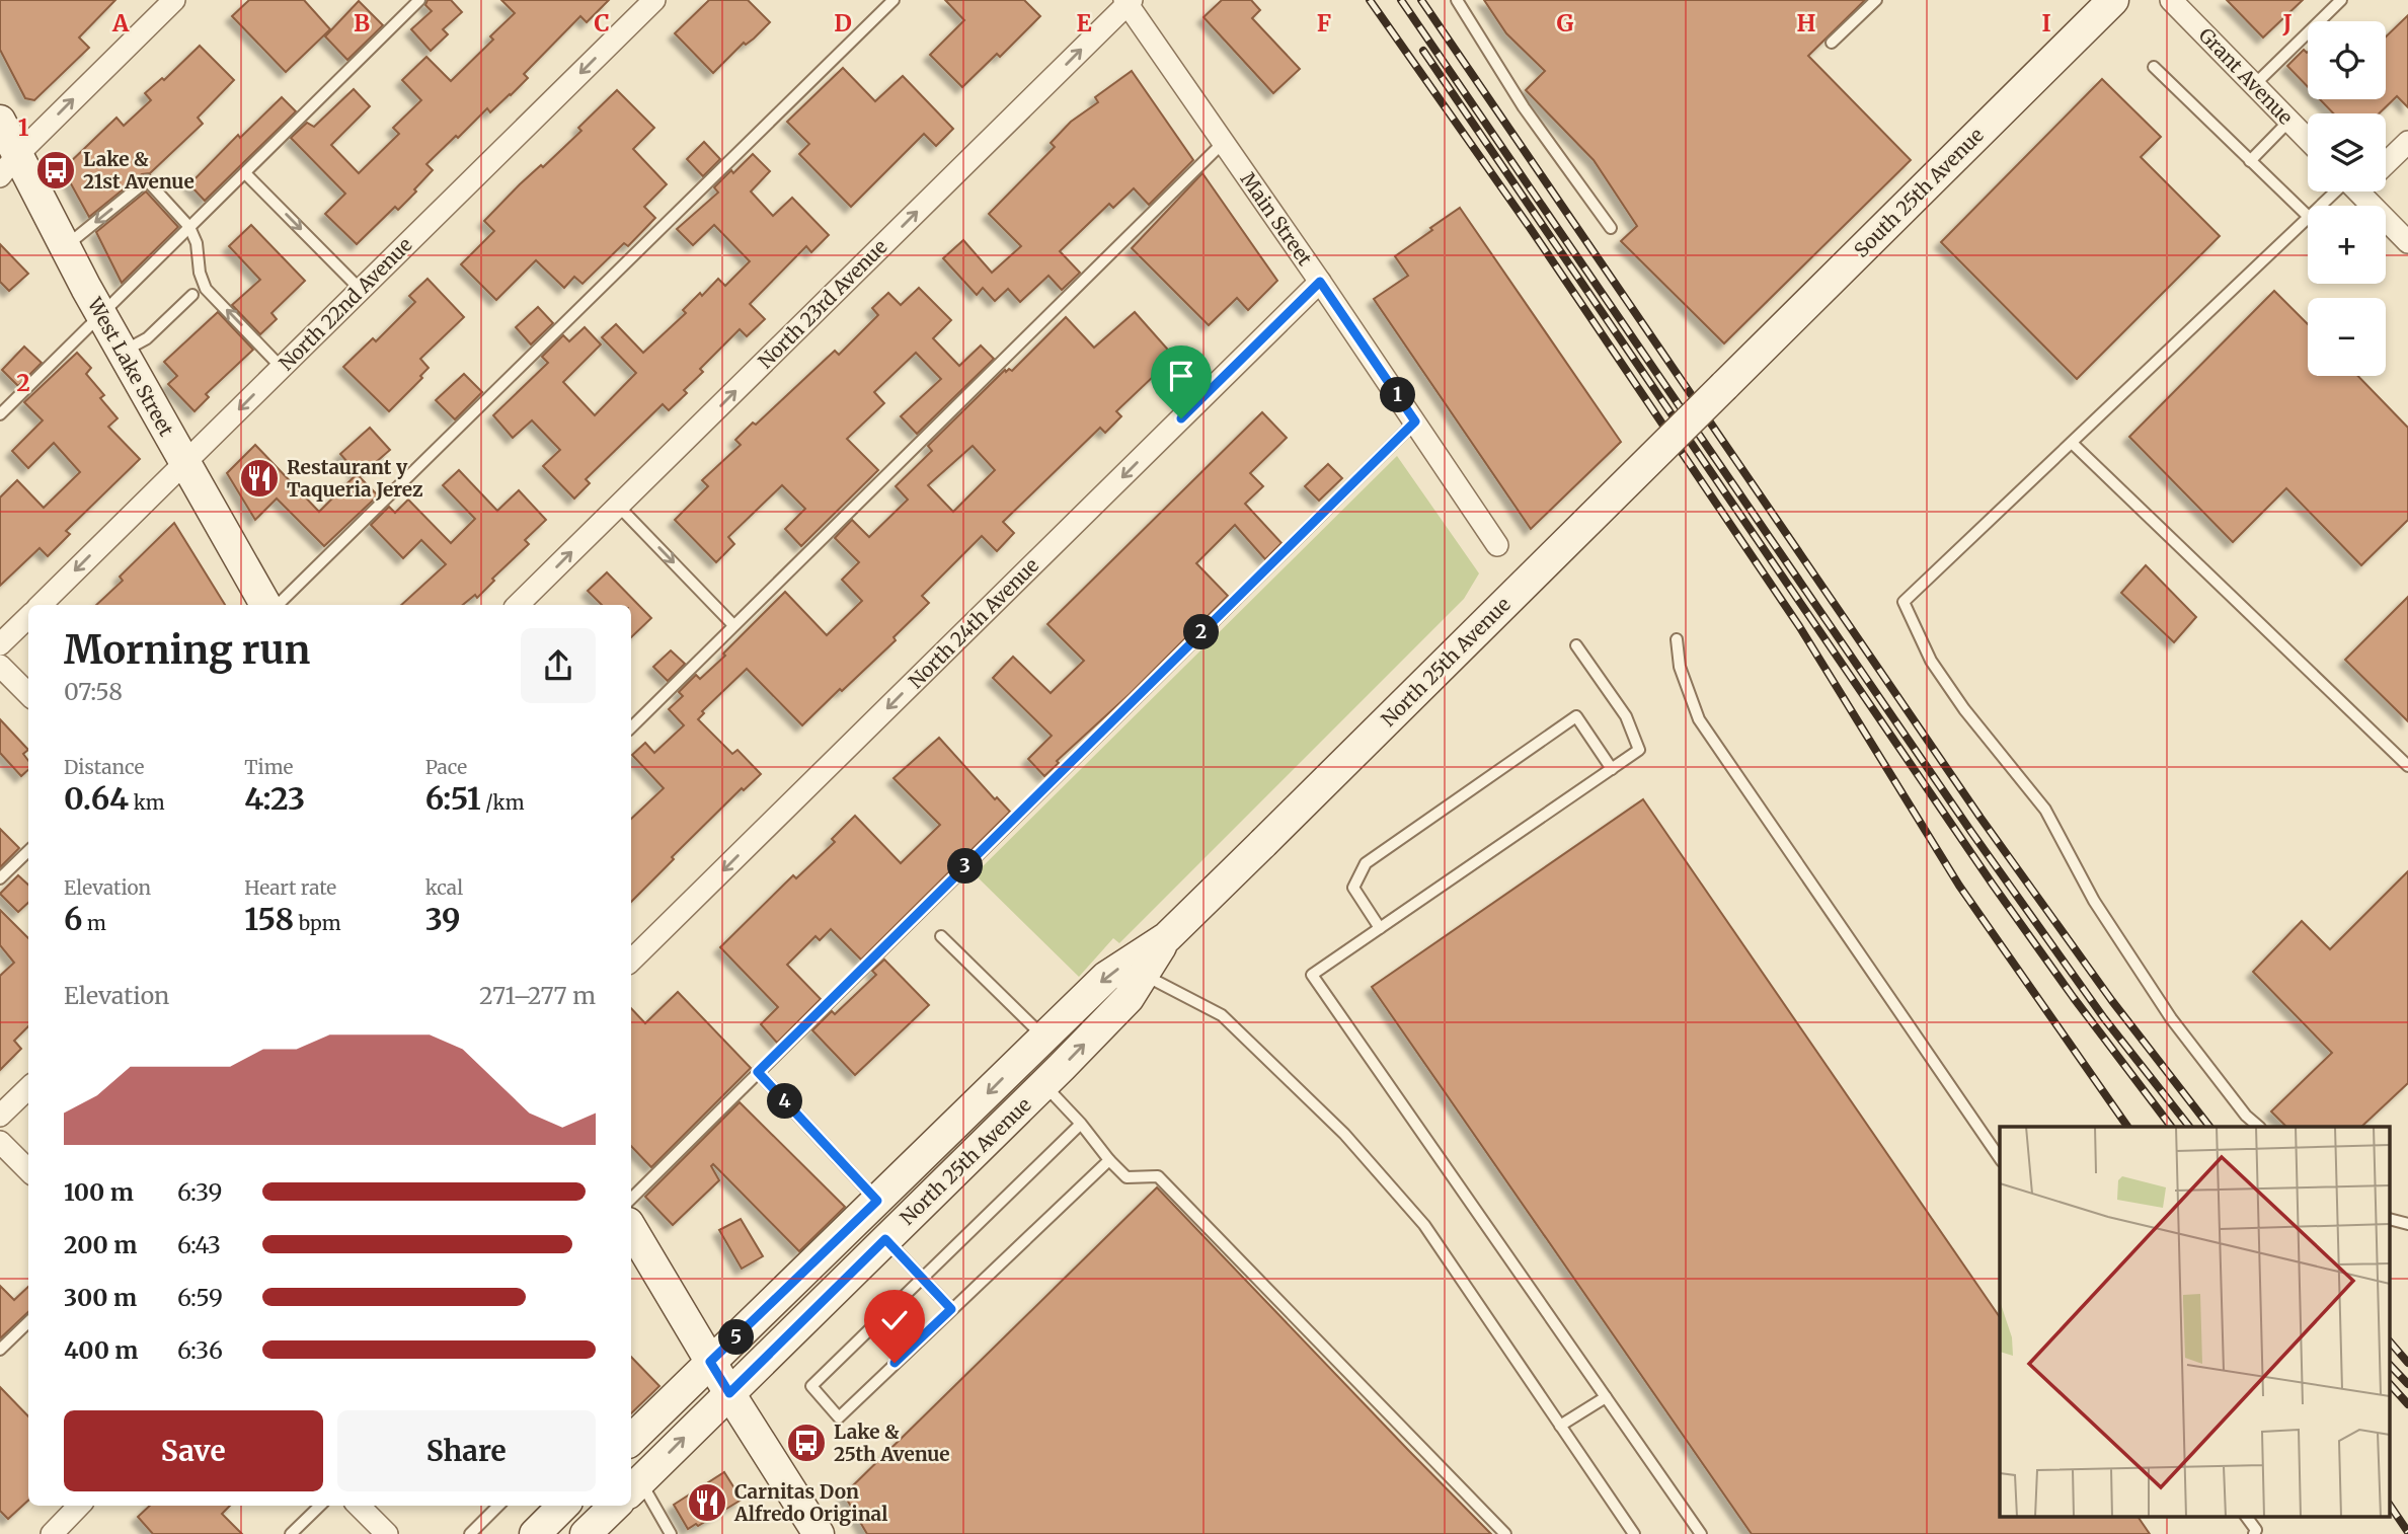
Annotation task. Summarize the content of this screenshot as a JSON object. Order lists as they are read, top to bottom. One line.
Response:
{"streets":{"main road":["South 25th Avenue","West Lake Street","North 25th Avenue"],"street":["Grant Avenue","Main Street","North 22nd Avenue","North 23rd Avenue","North 24th Avenue"]},"crossings":[["South 25th Avenue","North 25th Avenue"],["Main Street","North 23rd Avenue"],["Main Street","North 24th Avenue"],["North 22nd Avenue","West Lake Street"]],"one_way":["North 22nd Avenue","North 23rd Avenue","North 24th Avenue"],"places":{"bus stop":["Lake & 21st Avenue","Lake & 25th Avenue"],"restaurant":["Restaurant y Taqueria Jerez","Carnitas Don Alfredo Original"]},"page":{"map_buttons":["+","−"],"pins":["1","2","3","4","5"],"heading":["Morning run","07:58"],"stats":[["Distance","0.64 km"],["Time","4:23"],["Pace","6:51 /km"],["Elevation","6 m"],["Heart rate","158 bpm"],["kcal","39"]],"chart":["Elevation","271–277 m"],"list":[{"name":"100 m","note":"6:39"},{"name":"200 m","note":"6:43"},{"name":"300 m","note":"6:59"},{"name":"400 m","note":"6:36"}],"buttons":["Save","Share"]},"grid":{"columns":["A","B","C","D","E","F","G","H","I","J"],"rows":["1","2"]}}
